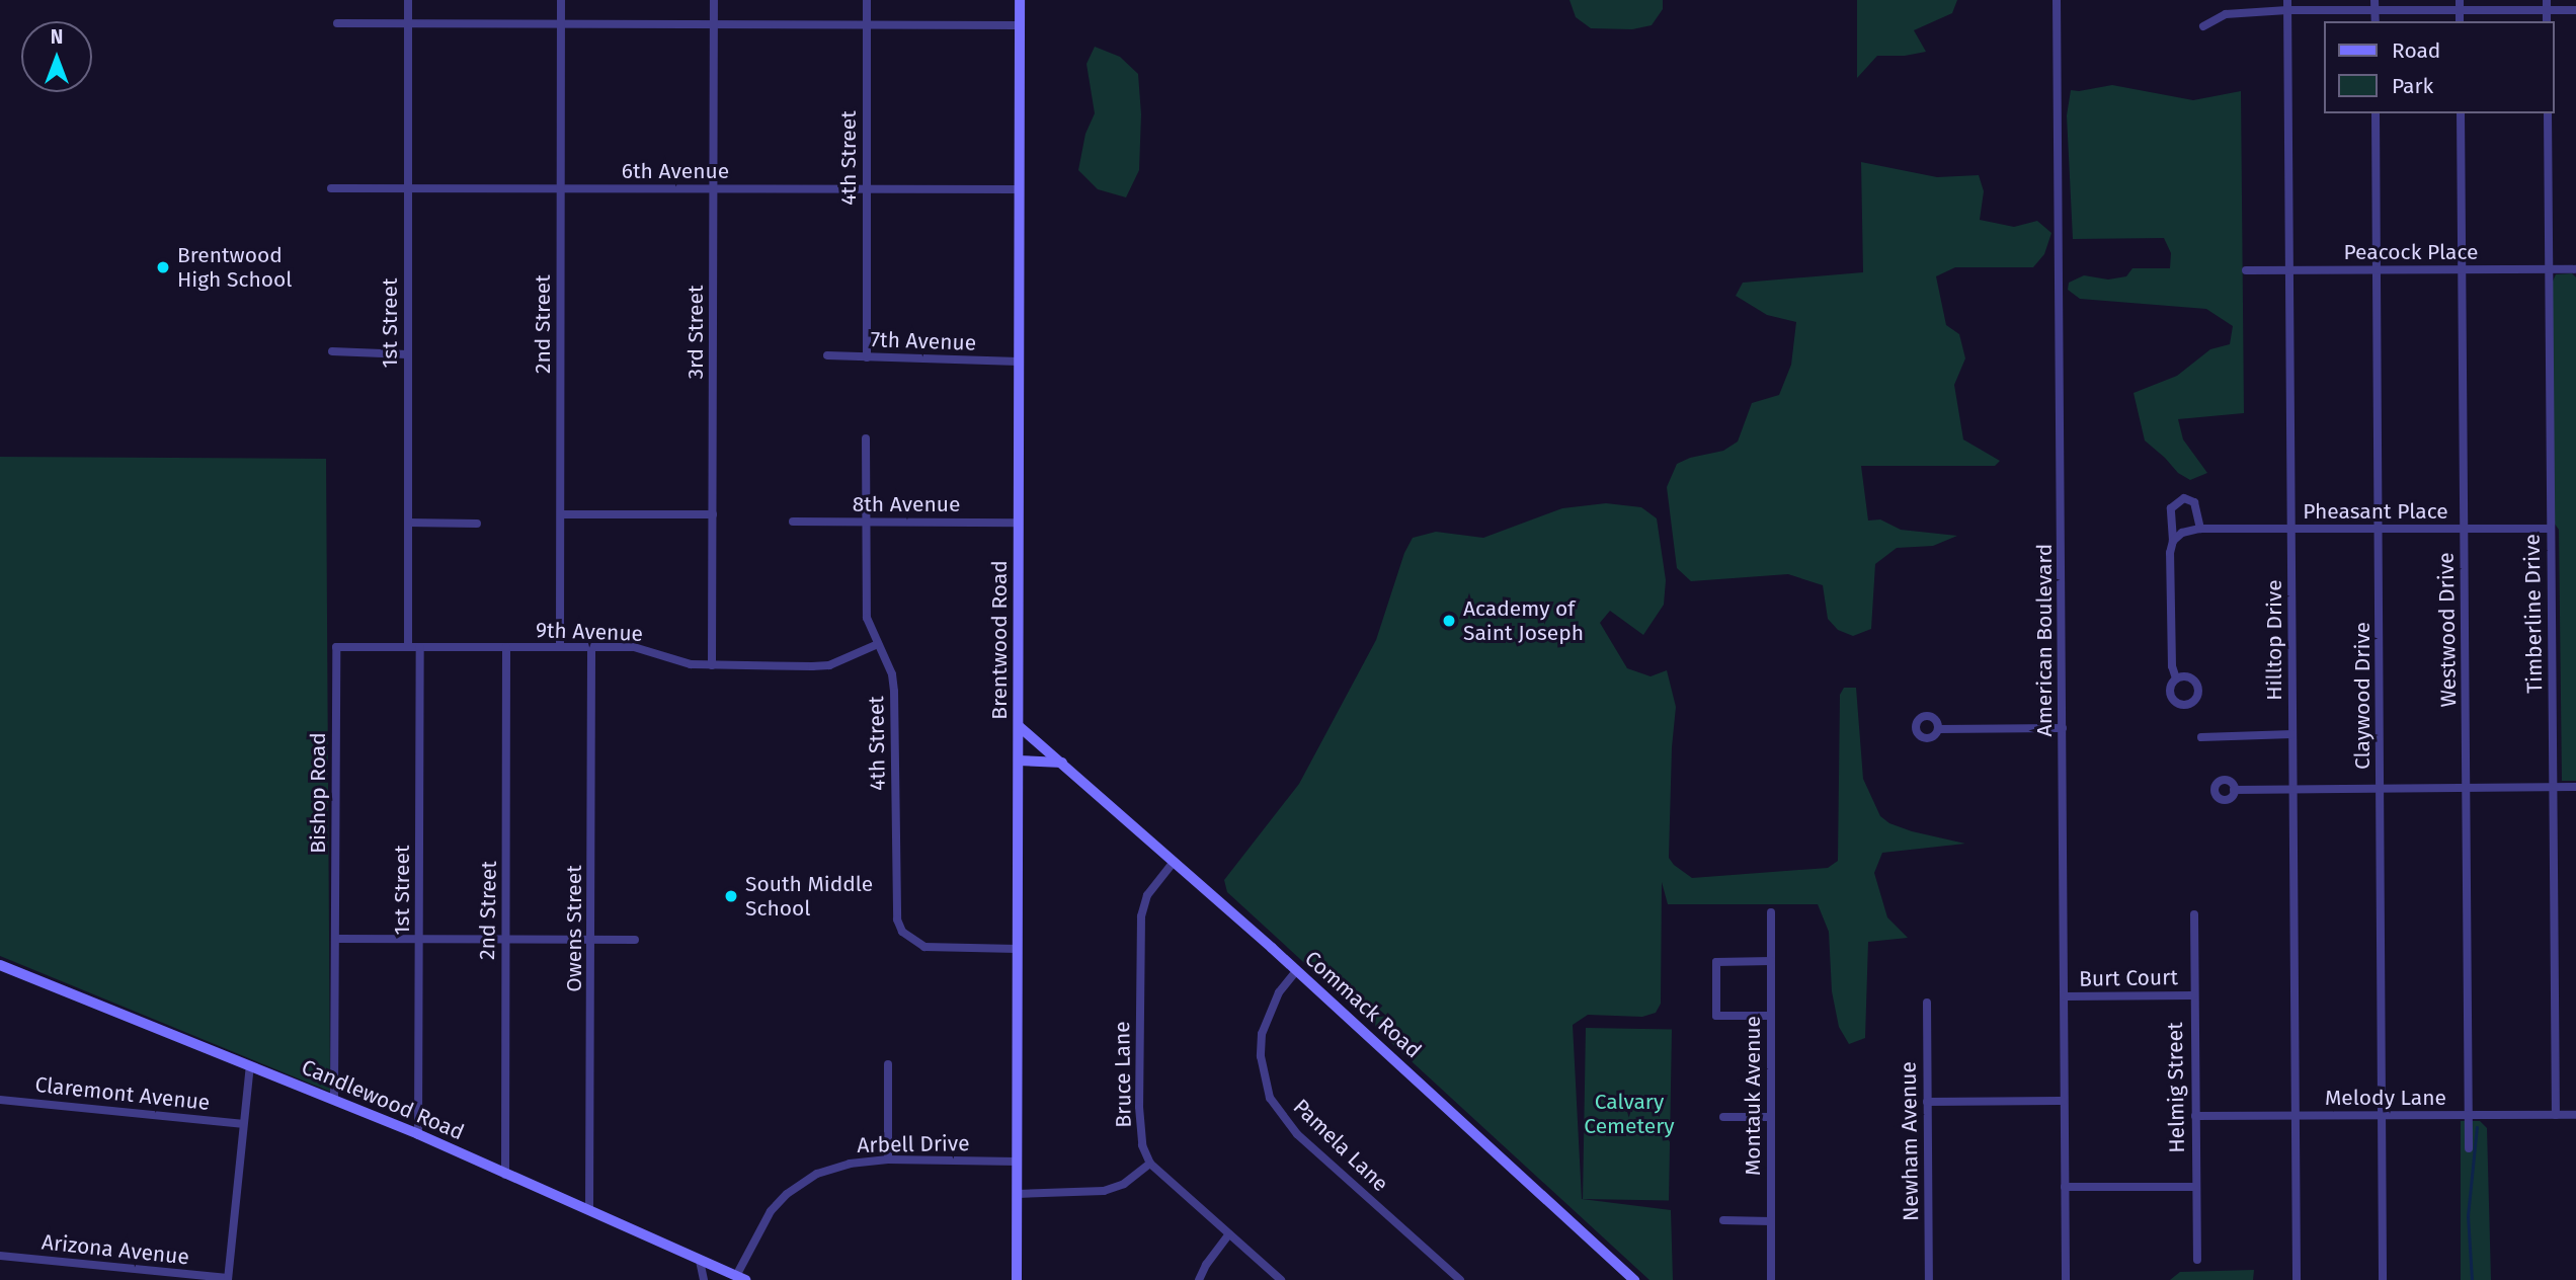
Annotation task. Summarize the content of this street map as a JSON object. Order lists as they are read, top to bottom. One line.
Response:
{"streets":{"street":["4th Street","6th Avenue","Peacock Place","1st Street","2nd Street","3rd Street","7th Avenue","8th Avenue","Pheasant Place","Timberline Drive","Westwood Drive","9th Avenue","Brentwood Road","American Boulevard","Hilltop Drive","Claywood Drive","Bishop Road","Owens Street","Burt Court","Commack Road","Bruce Lane","Helmig Street","Claremont Avenue","Montauk Avenue","Melody Lane","Candlewood Road","Newham Avenue","Arbell Drive","Pamela Lane","Arizona Avenue"]},"crossings":[["4th Street","6th Avenue"],["4th Street","7th Avenue"],["4th Street","8th Avenue"],["4th Street","9th Avenue"],["4th Street","Brentwood Road"],["6th Avenue","1st Street"],["6th Avenue","2nd Street"],["6th Avenue","3rd Street"],["6th Avenue","Brentwood Road"],["Peacock Place","Timberline Drive"],["Peacock Place","Westwood Drive"],["Peacock Place","Hilltop Drive"],["Peacock Place","Claywood Drive"],["1st Street","9th Avenue"],["1st Street","Candlewood Road"],["2nd Street","9th Avenue"],["2nd Street","Candlewood Road"],["3rd Street","9th Avenue"],["7th Avenue","Brentwood Road"],["8th Avenue","Brentwood Road"],["Pheasant Place","Timberline Drive"],["Pheasant Place","Westwood Drive"],["Pheasant Place","Hilltop Drive"],["Pheasant Place","Claywood Drive"],["Timberline Drive","Melody Lane"],["Westwood Drive","Melody Lane"],["9th Avenue","Bishop Road"],["9th Avenue","Owens Street"],["Brentwood Road","Commack Road"],["Brentwood Road","Arbell Drive"],["American Boulevard","Burt Court"],["Hilltop Drive","Melody Lane"],["Claywood Drive","Melody Lane"],["Bishop Road","Candlewood Road"],["Owens Street","Candlewood Road"],["Burt Court","Helmig Street"],["Commack Road","Bruce Lane"],["Commack Road","Pamela Lane"],["Helmig Street","Melody Lane"],["Candlewood Road","Arbell Drive"]],"parks":["Calvary Cemetery"],"places":["Brentwood High School","Academy of Saint Joseph","South Middle School"],"legend":["Road","Park"],"north":"top"}
